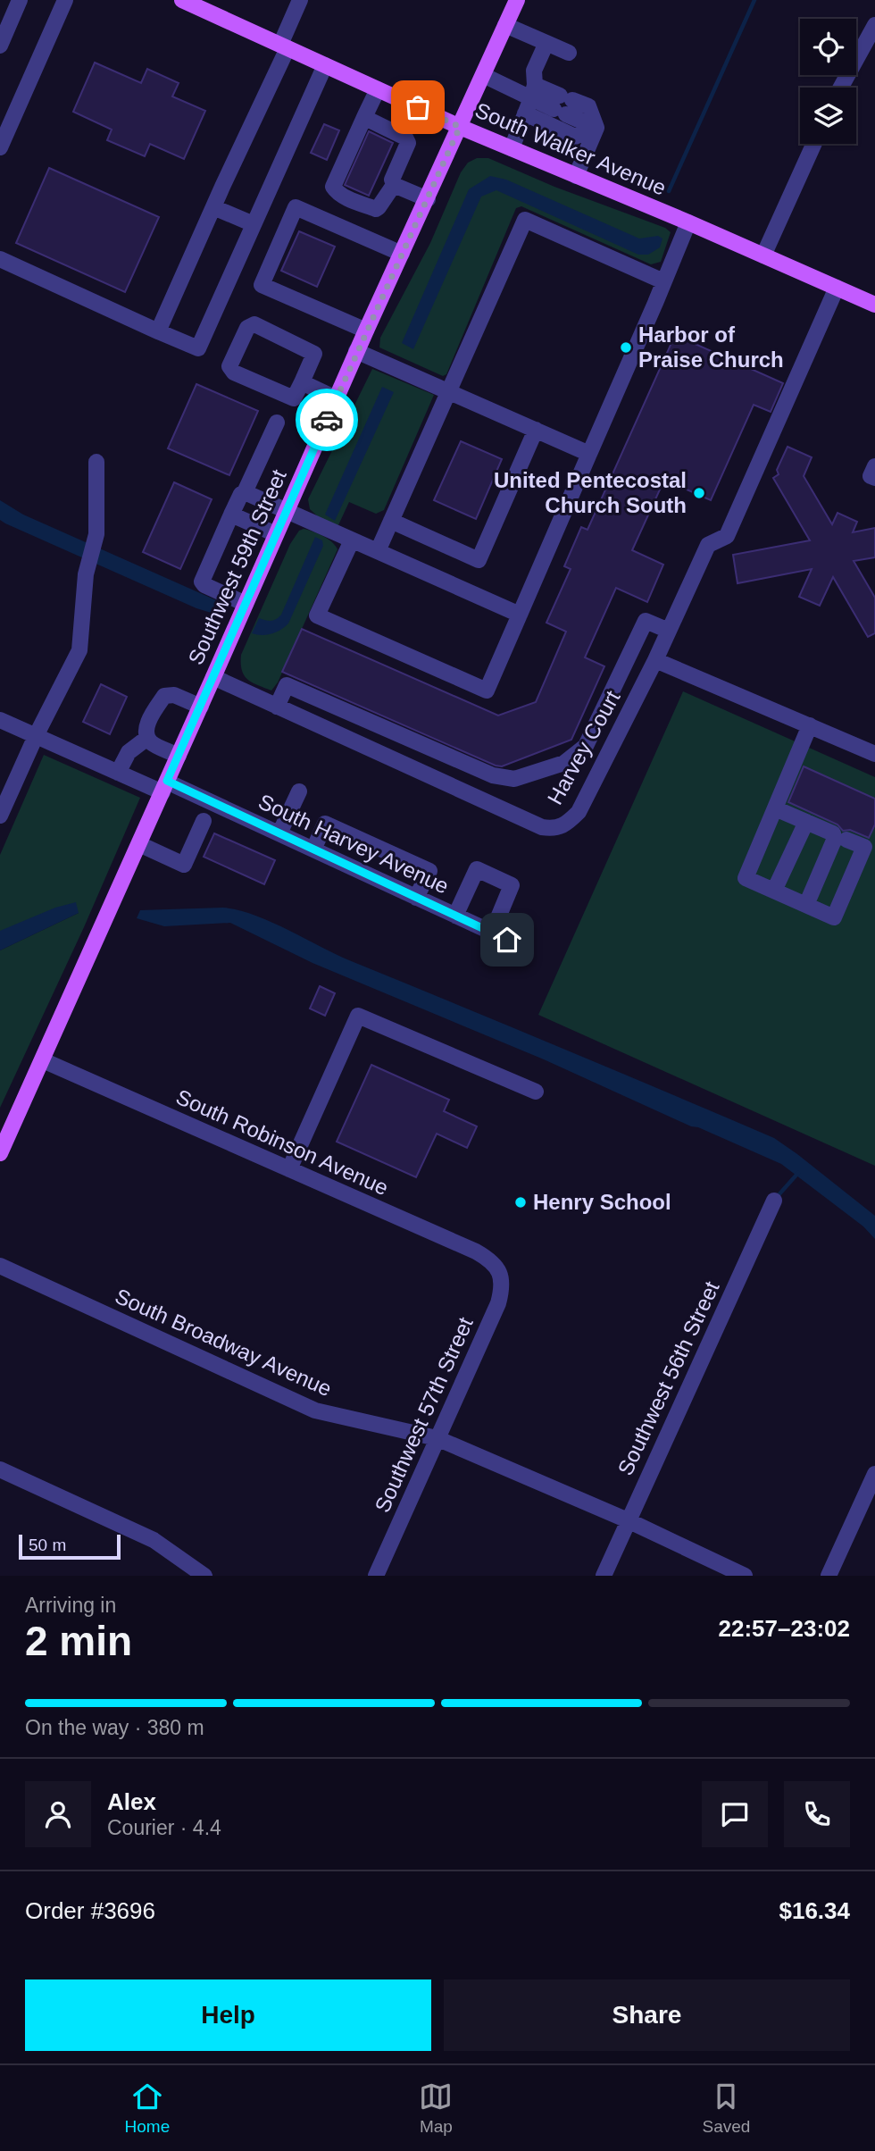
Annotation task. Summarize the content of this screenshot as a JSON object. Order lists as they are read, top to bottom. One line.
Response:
{"streets":{"main road":["South Walker Avenue","Southwest 59th Street"],"street":["Harvey Court","South Harvey Avenue","South Robinson Avenue","South Broadway Avenue","Southwest 56th Street","Southwest 57th Street"]},"crossings":[["South Walker Avenue","Southwest 59th Street"],["Southwest 59th Street","Harvey Court"],["Southwest 59th Street","South Harvey Avenue"],["Southwest 59th Street","South Robinson Avenue"],["South Robinson Avenue","Southwest 57th Street"],["South Broadway Avenue","Southwest 56th Street"],["South Broadway Avenue","Southwest 57th Street"]],"places":["Harbor of Praise Church","United Pentecostal Church South","Henry School"],"scale_bar":"50 m","page":{"scale":"50 m","heading":["2 min","Arriving in","22:57–23:02"],"panel":["Alex","Courier · 4.4","Order #3696","$16.34"],"bar":"On the way · 380 m","buttons":["Help","Share"],"tabs":["Home","Map","Saved"]}}
